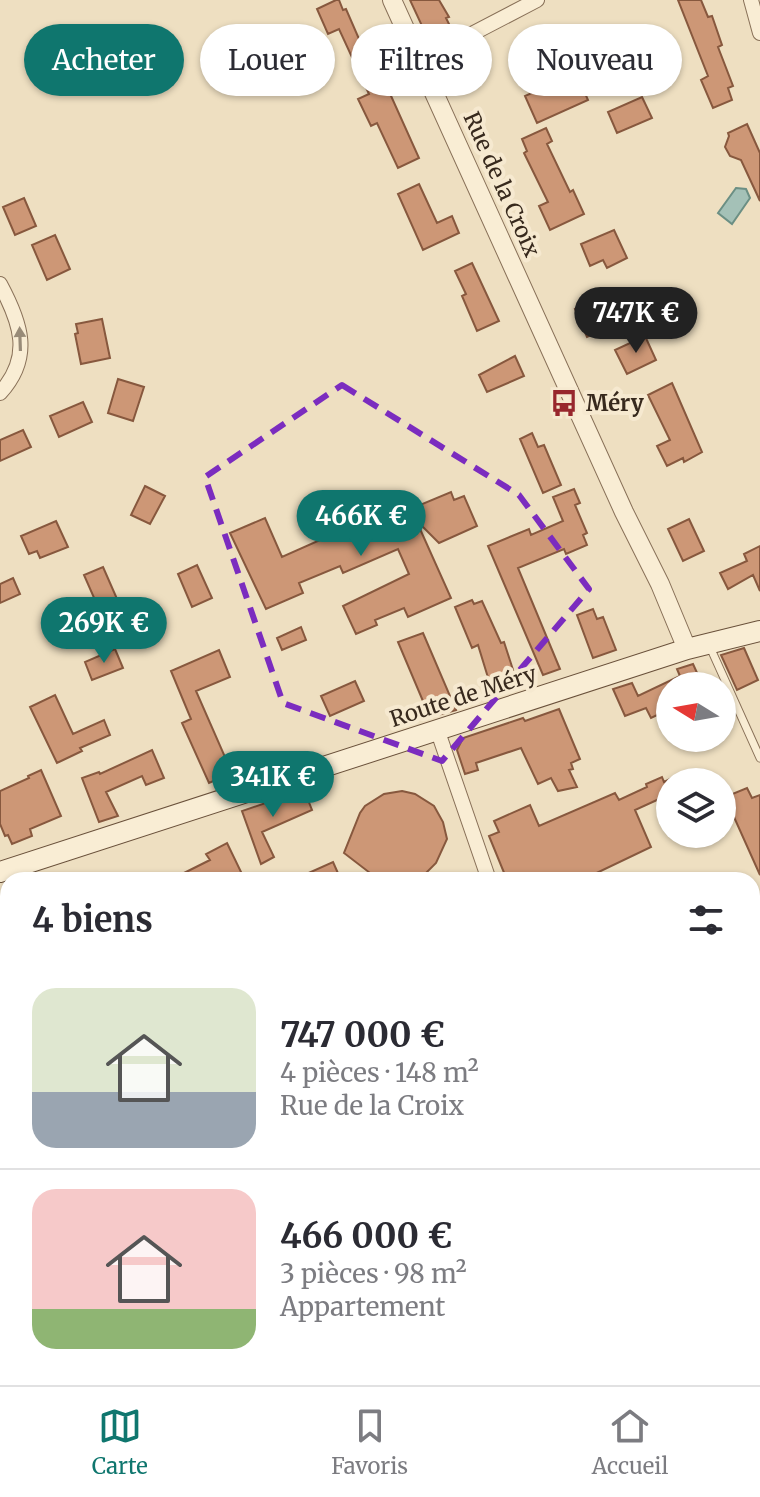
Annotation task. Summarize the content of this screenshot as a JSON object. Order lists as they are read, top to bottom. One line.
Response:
{"streets":{"main road":["Route de Méry"],"street":["Rue de la Croix"]},"crossings":[["Rue de la Croix","Route de Méry"]],"places":{"bus stop":["Méry"]},"north":"left","page":{"chip":["Acheter","Louer","Filtres","Nouveau"],"price":["747K €","466K €","269K €","341K €"],"heading":"4 biens","list":[{"name":"747 000 €","note":"4 pièces · 148 m² · Rue de la Croix"},{"name":"466 000 €","note":"3 pièces · 98 m² · Appartement"}],"tabs":["Carte","Favoris","Accueil"]}}
